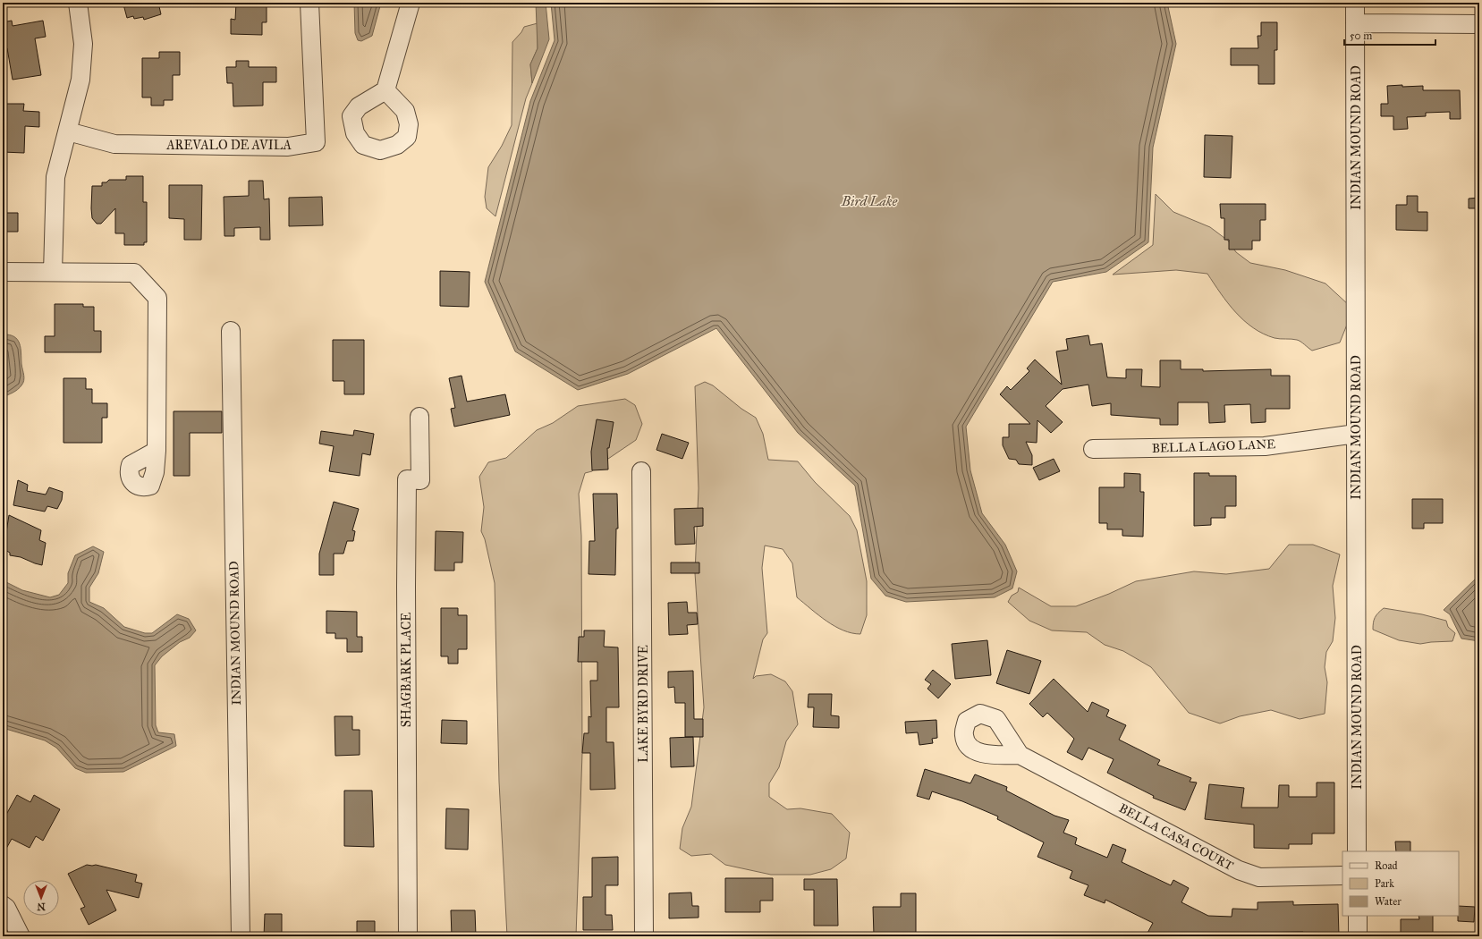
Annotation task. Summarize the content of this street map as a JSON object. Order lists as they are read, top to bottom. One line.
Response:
{"streets":{"street":["INDIAN MOUND ROAD","AREVALO DE AVILA","BELLA LAGO LANE","SHAGBARK PLACE","LAKE BYRD DRIVE","BELLA CASA COURT"]},"crossings":[["INDIAN MOUND ROAD","BELLA LAGO LANE"]],"water":["Bird Lake"],"legend":["Road","Park","Water"],"scale_bar":"50 m","north":"bottom"}
